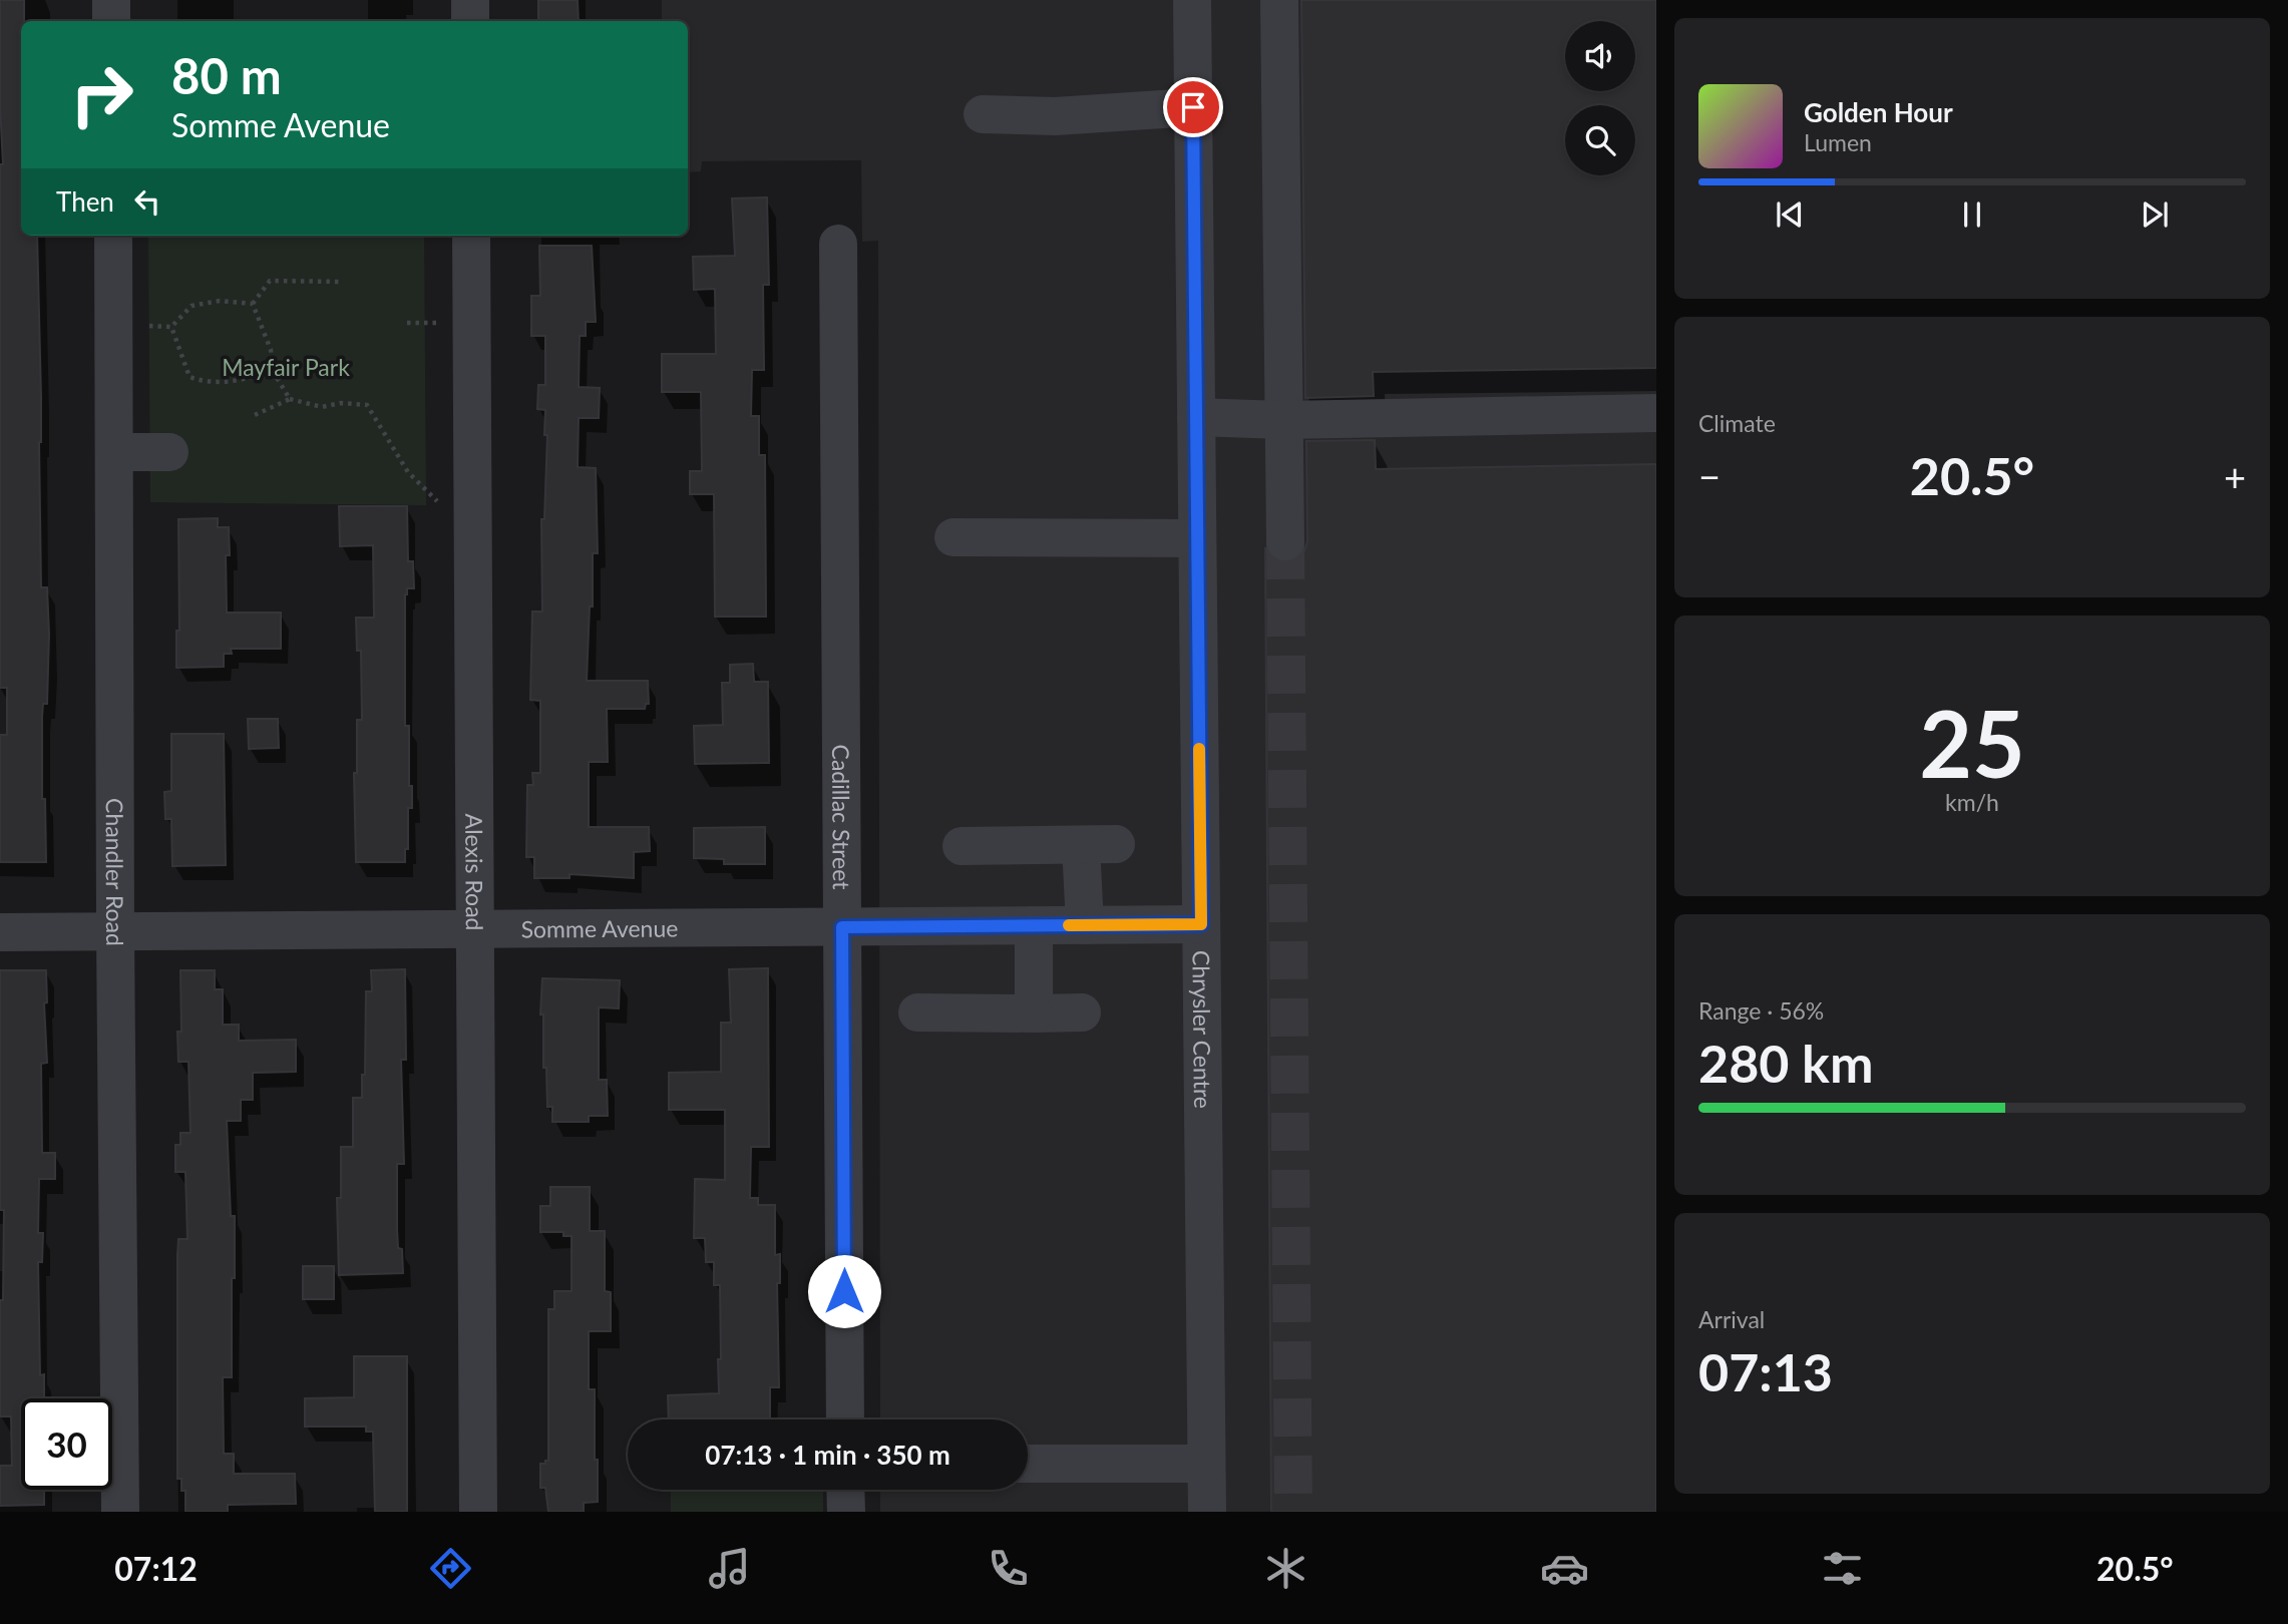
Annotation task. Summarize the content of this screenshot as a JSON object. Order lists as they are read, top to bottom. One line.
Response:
{"streets":{"street":["Cadillac Street","Chandler Road","Alexis Road","Somme Avenue","Chrysler Centre"]},"crossings":[["Cadillac Street","Somme Avenue"],["Chandler Road","Somme Avenue"],["Alexis Road","Somme Avenue"],["Somme Avenue","Chrysler Centre"]],"parks":["Mayfair Park"],"page":{"turn":["80 m","Somme Avenue"],"song":["Golden Hour","Lumen"],"then":"Then","tile":["Climate",["25","km/h"],["Range · 56%","280 km"],["Arrival","07:13"]],"heat":["−","20.5°","+"],"limit":"30","trip":"07:13 · 1 min · 350 m","tabs":["07:12","20.5°"]}}
